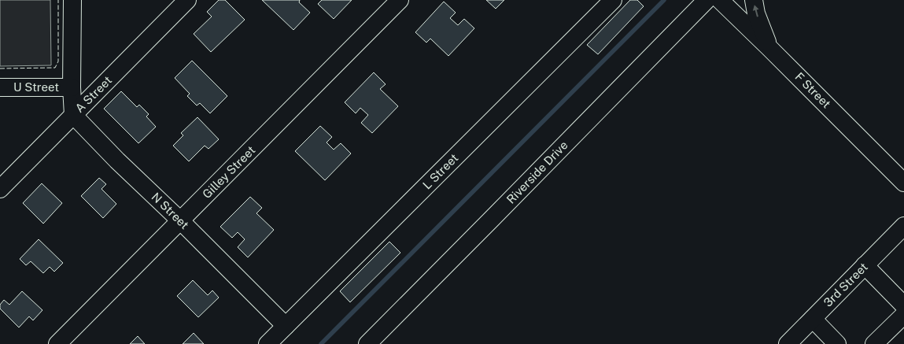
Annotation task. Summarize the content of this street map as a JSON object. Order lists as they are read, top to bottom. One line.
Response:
{"streets":{"street":["U Street","F Street","A Street","L Street","Gilley Street","Riverside Drive","N Street","3rd Street"]},"crossings":[["A Street","N Street"],["L Street","N Street"],["Gilley Street","N Street"]]}
